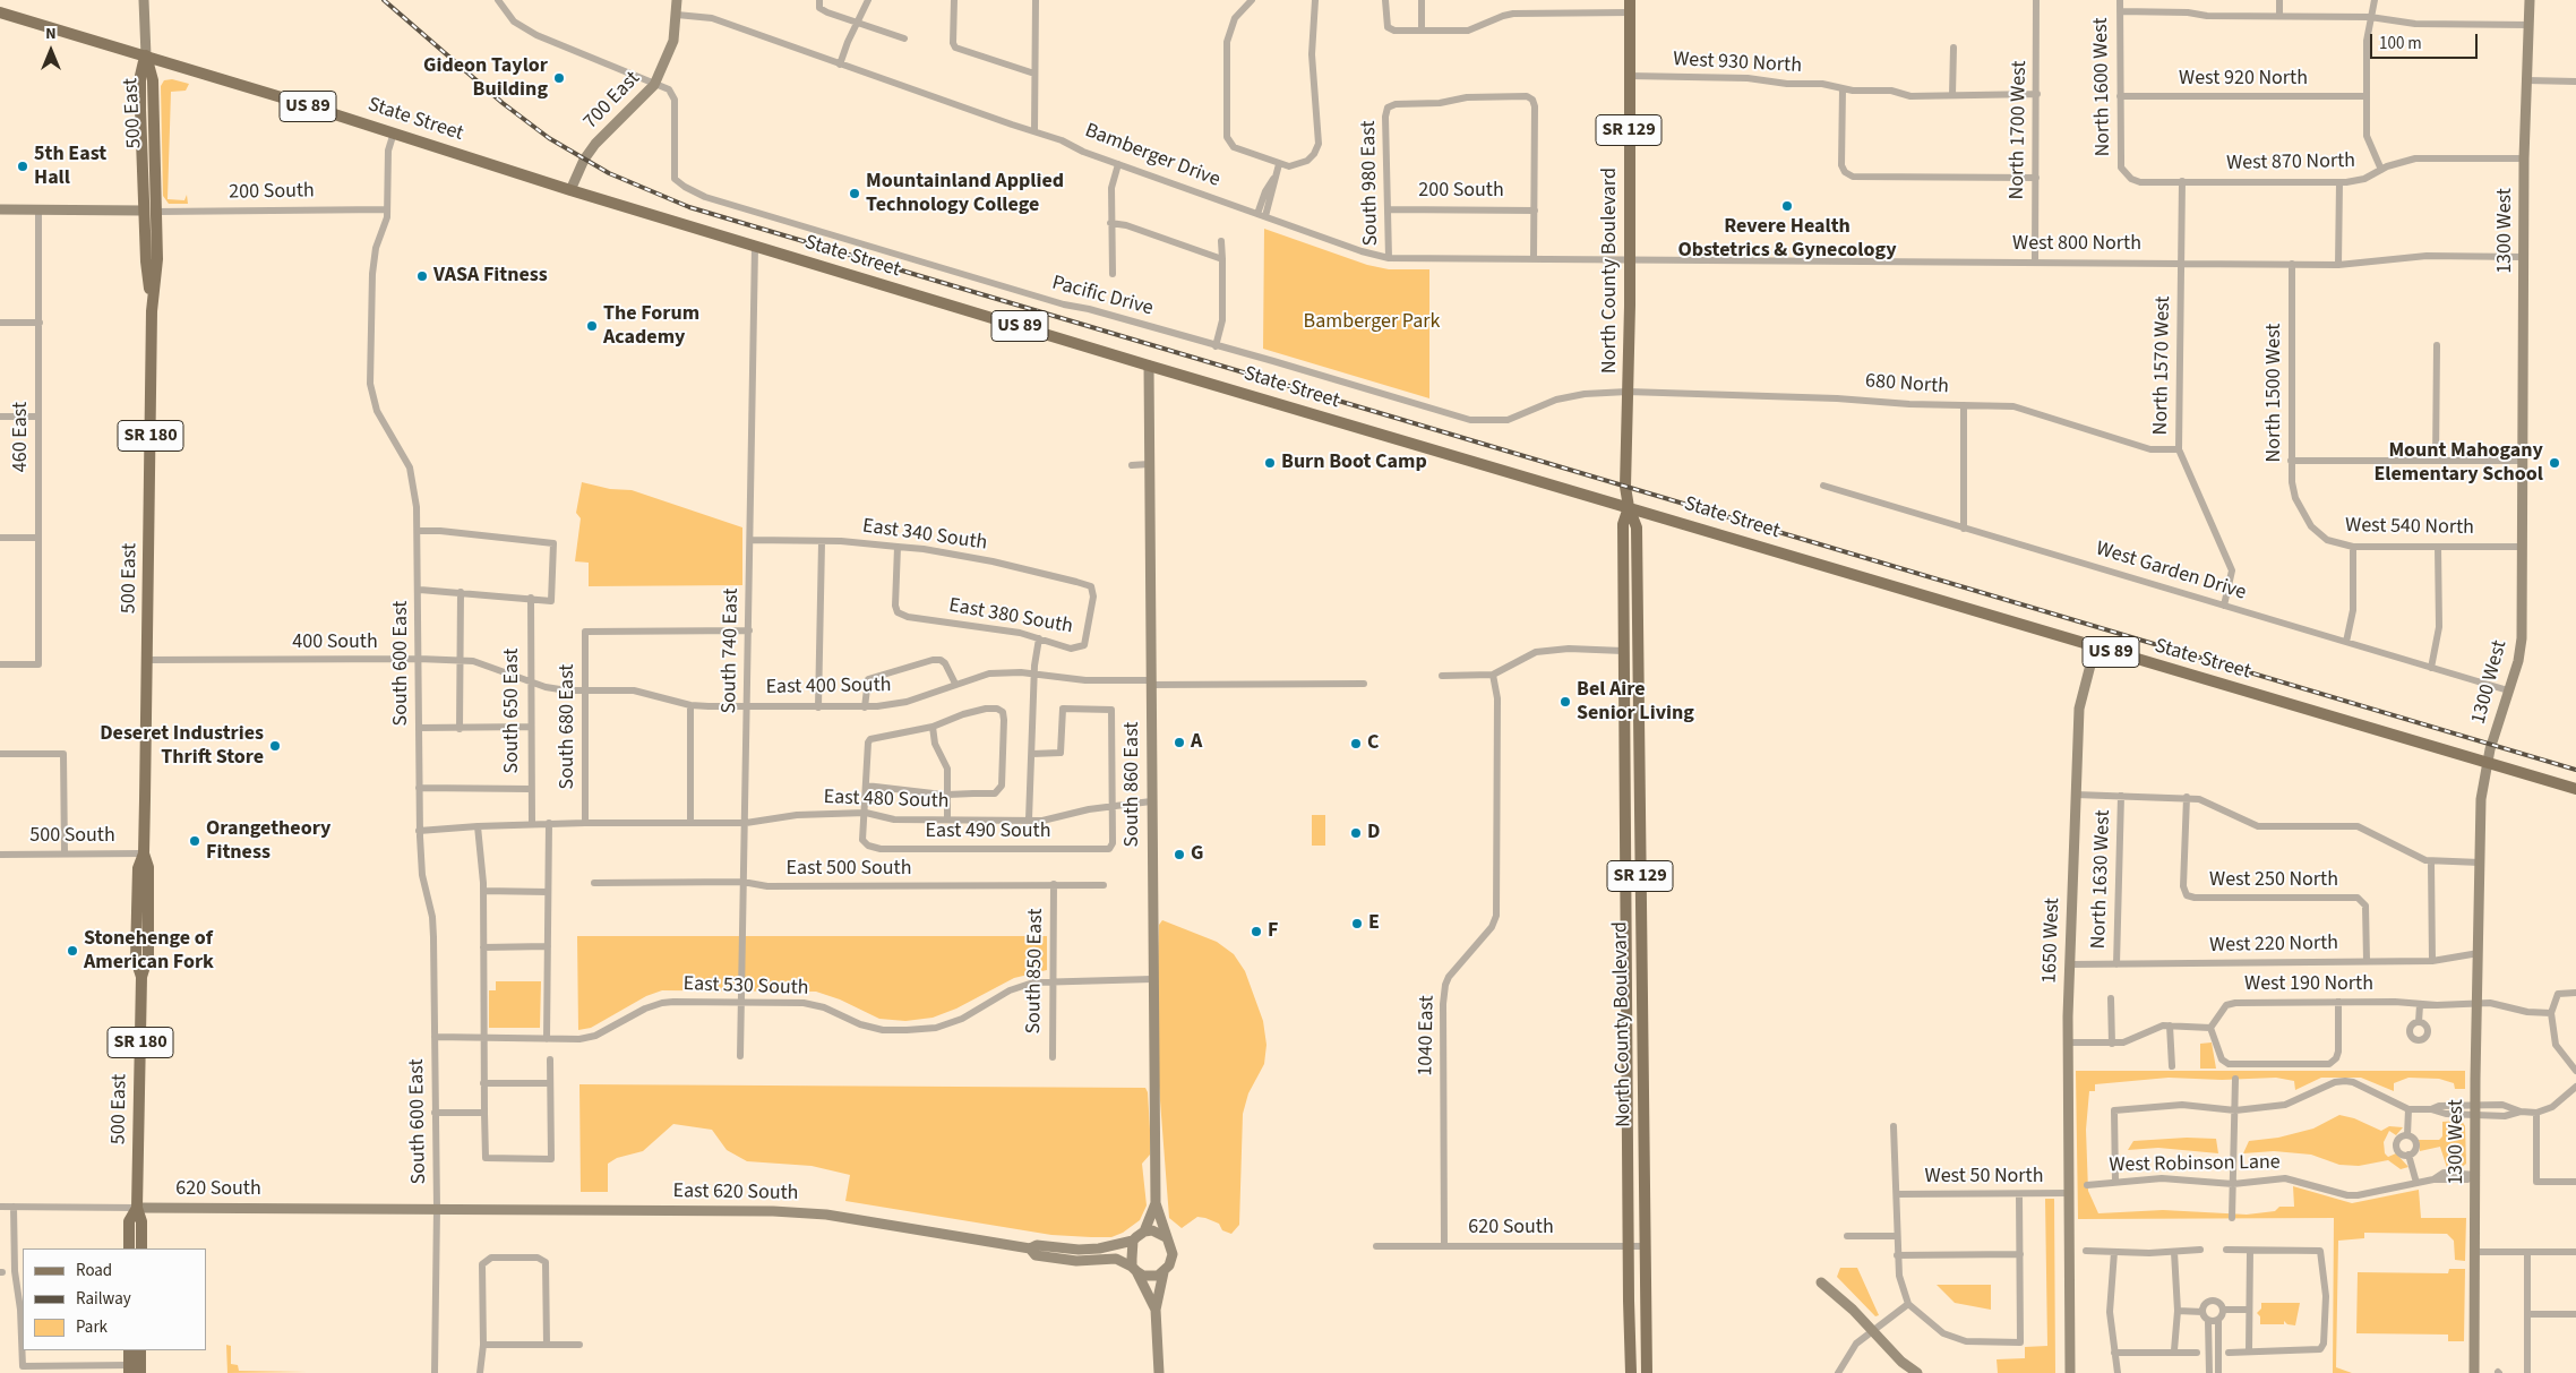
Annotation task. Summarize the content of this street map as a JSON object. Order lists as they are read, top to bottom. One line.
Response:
{"streets":{"main road":["US 89","500 East","State Street","SR 129","North County Boulevard","SR 180"],"street":["West 930 North","West 920 North","North 1600 West","700 East","North 1700 West","Bamberger Drive","West 870 North","South 980 East","200 South","1300 West","West 800 North","Pacific Drive","North 1570 West","680 North","North 1500 West","460 East","West 540 North","East 340 South","West Garden Drive","East 380 South","400 South","South 740 East","South 600 East","East 400 South","South 650 East","South 680 East","South 860 East","East 480 South","East 490 South","500 South","East 500 South","North 1630 West","West 250 North","1650 West","West 220 North","South 850 East","West 190 North","East 530 South","1040 East","West Robinson Lane","West 50 North","620 South","East 620 South"]},"crossings":[["West 930 North","North County Boulevard"],["West 920 North","North 1600 West"],["North 1600 West","West 870 North"],["700 East","State Street"],["700 East","Bamberger Drive"],["700 East","Pacific Drive"],["500 East","State Street"],["500 East","200 South"],["500 East","400 South"],["500 East","500 South"],["500 East","620 South"],["State Street","1300 West"],["State Street","North County Boulevard"],["State Street","South 740 East"],["State Street","South 600 East"],["State Street","South 860 East"],["State Street","1650 West"],["North 1700 West","West 800 North"],["Bamberger Drive","South 980 East"],["Bamberger Drive","West 800 North"],["Bamberger Drive","North County Boulevard"],["West 870 North","1300 West"],["West 870 North","North 1570 West"],["South 980 East","200 South"],["200 South","South 600 East"],["1300 West","West 800 North"],["1300 West","West 540 North"],["1300 West","West Garden Drive"],["1300 West","West 220 North"],["1300 West","West 190 North"],["1300 West","West Robinson Lane"],["West 800 North","North County Boulevard"],["West 800 North","North 1570 West"],["West 800 North","North 1500 West"],["North County Boulevard","Pacific Drive"],["North County Boulevard","680 North"],["North County Boulevard","620 South"],["Pacific Drive","680 North"],["North 1570 West","680 North"],["North 1570 West","West Garden Drive"],["North 1500 West","West 540 North"],["East 340 South","East 380 South"],["East 340 South","South 740 East"],["400 South","South 600 East"],["400 South","East 400 South"],["400 South","South 650 East"],["400 South","South 680 East"],["South 740 East","East 400 South"],["South 740 East","South 680 East"],["South 740 East","East 480 South"],["South 740 East","East 500 South"],["South 740 East","East 530 South"],["South 600 East","East 480 South"],["South 600 East","East 530 South"],["South 600 East","620 South"],["South 600 East","East 620 South"],["East 400 South","South 680 East"],["East 400 South","South 860 East"],["South 650 East","East 480 South"],["South 680 East","East 480 South"],["South 860 East","East 480 South"],["South 860 East","East 530 South"],["South 860 East","East 620 South"],["East 480 South","East 490 South"],["East 500 South","South 850 East"],["North 1630 West","West 220 North"],["West 250 North","West 220 North"],["1650 West","West 220 North"],["1650 West","West 50 North"],["South 850 East","East 530 South"],["1040 East","620 South"],["620 South","East 620 South"]],"parks":["Bamberger Park"],"places":["Gideon Taylor Building","5th East Hall","Mountainland Applied Technology College","Revere Health Obstetrics & Gynecology","VASA Fitness","The Forum Academy","Burn Boot Camp","Mount Mahogany Elementary School","Bel Aire Senior Living","A","C","Deseret Industries Thrift Store","D","Orangetheory Fitness","G","E","F","Stonehenge of American Fork"],"legend":["Road","Railway","Park"],"scale_bar":"100 m","north":"top"}
